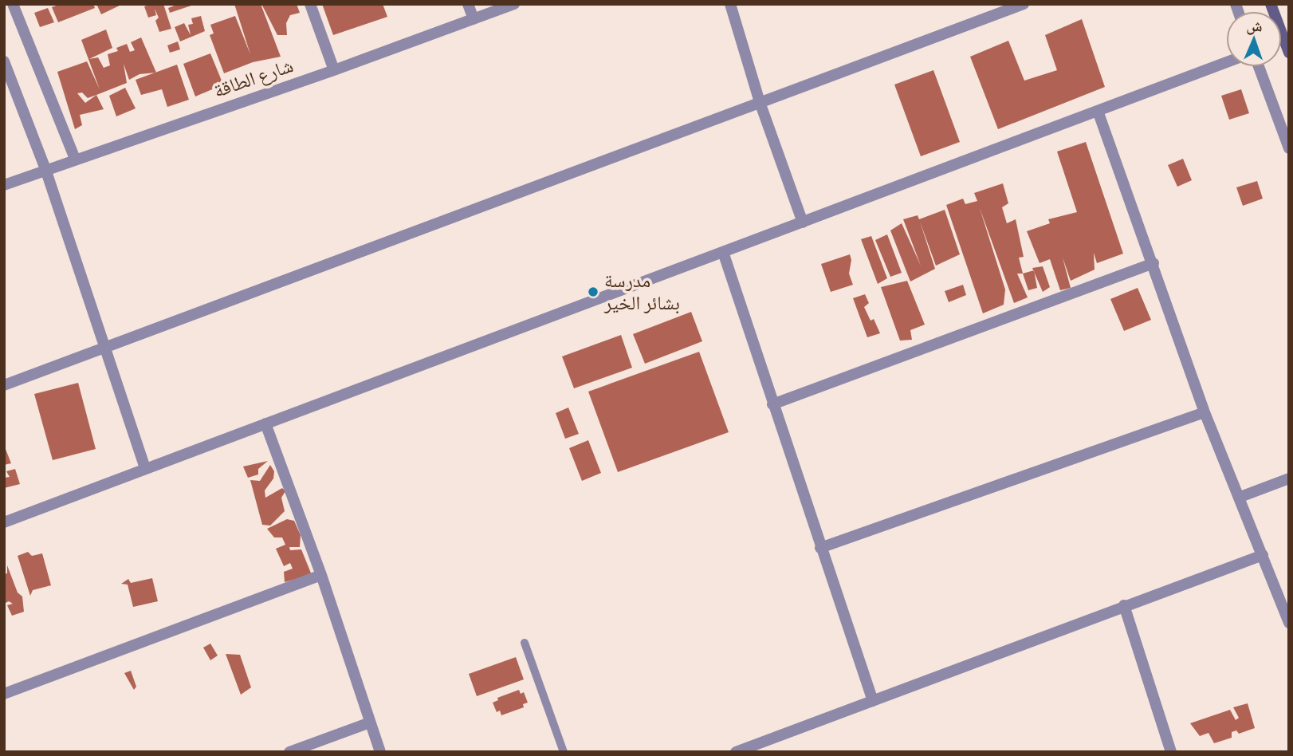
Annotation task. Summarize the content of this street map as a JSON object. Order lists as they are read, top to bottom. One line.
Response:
{"streets":{"street":["شارع الطاقة"]},"places":["مدرسة بشائر الخير"],"north":"top"}
